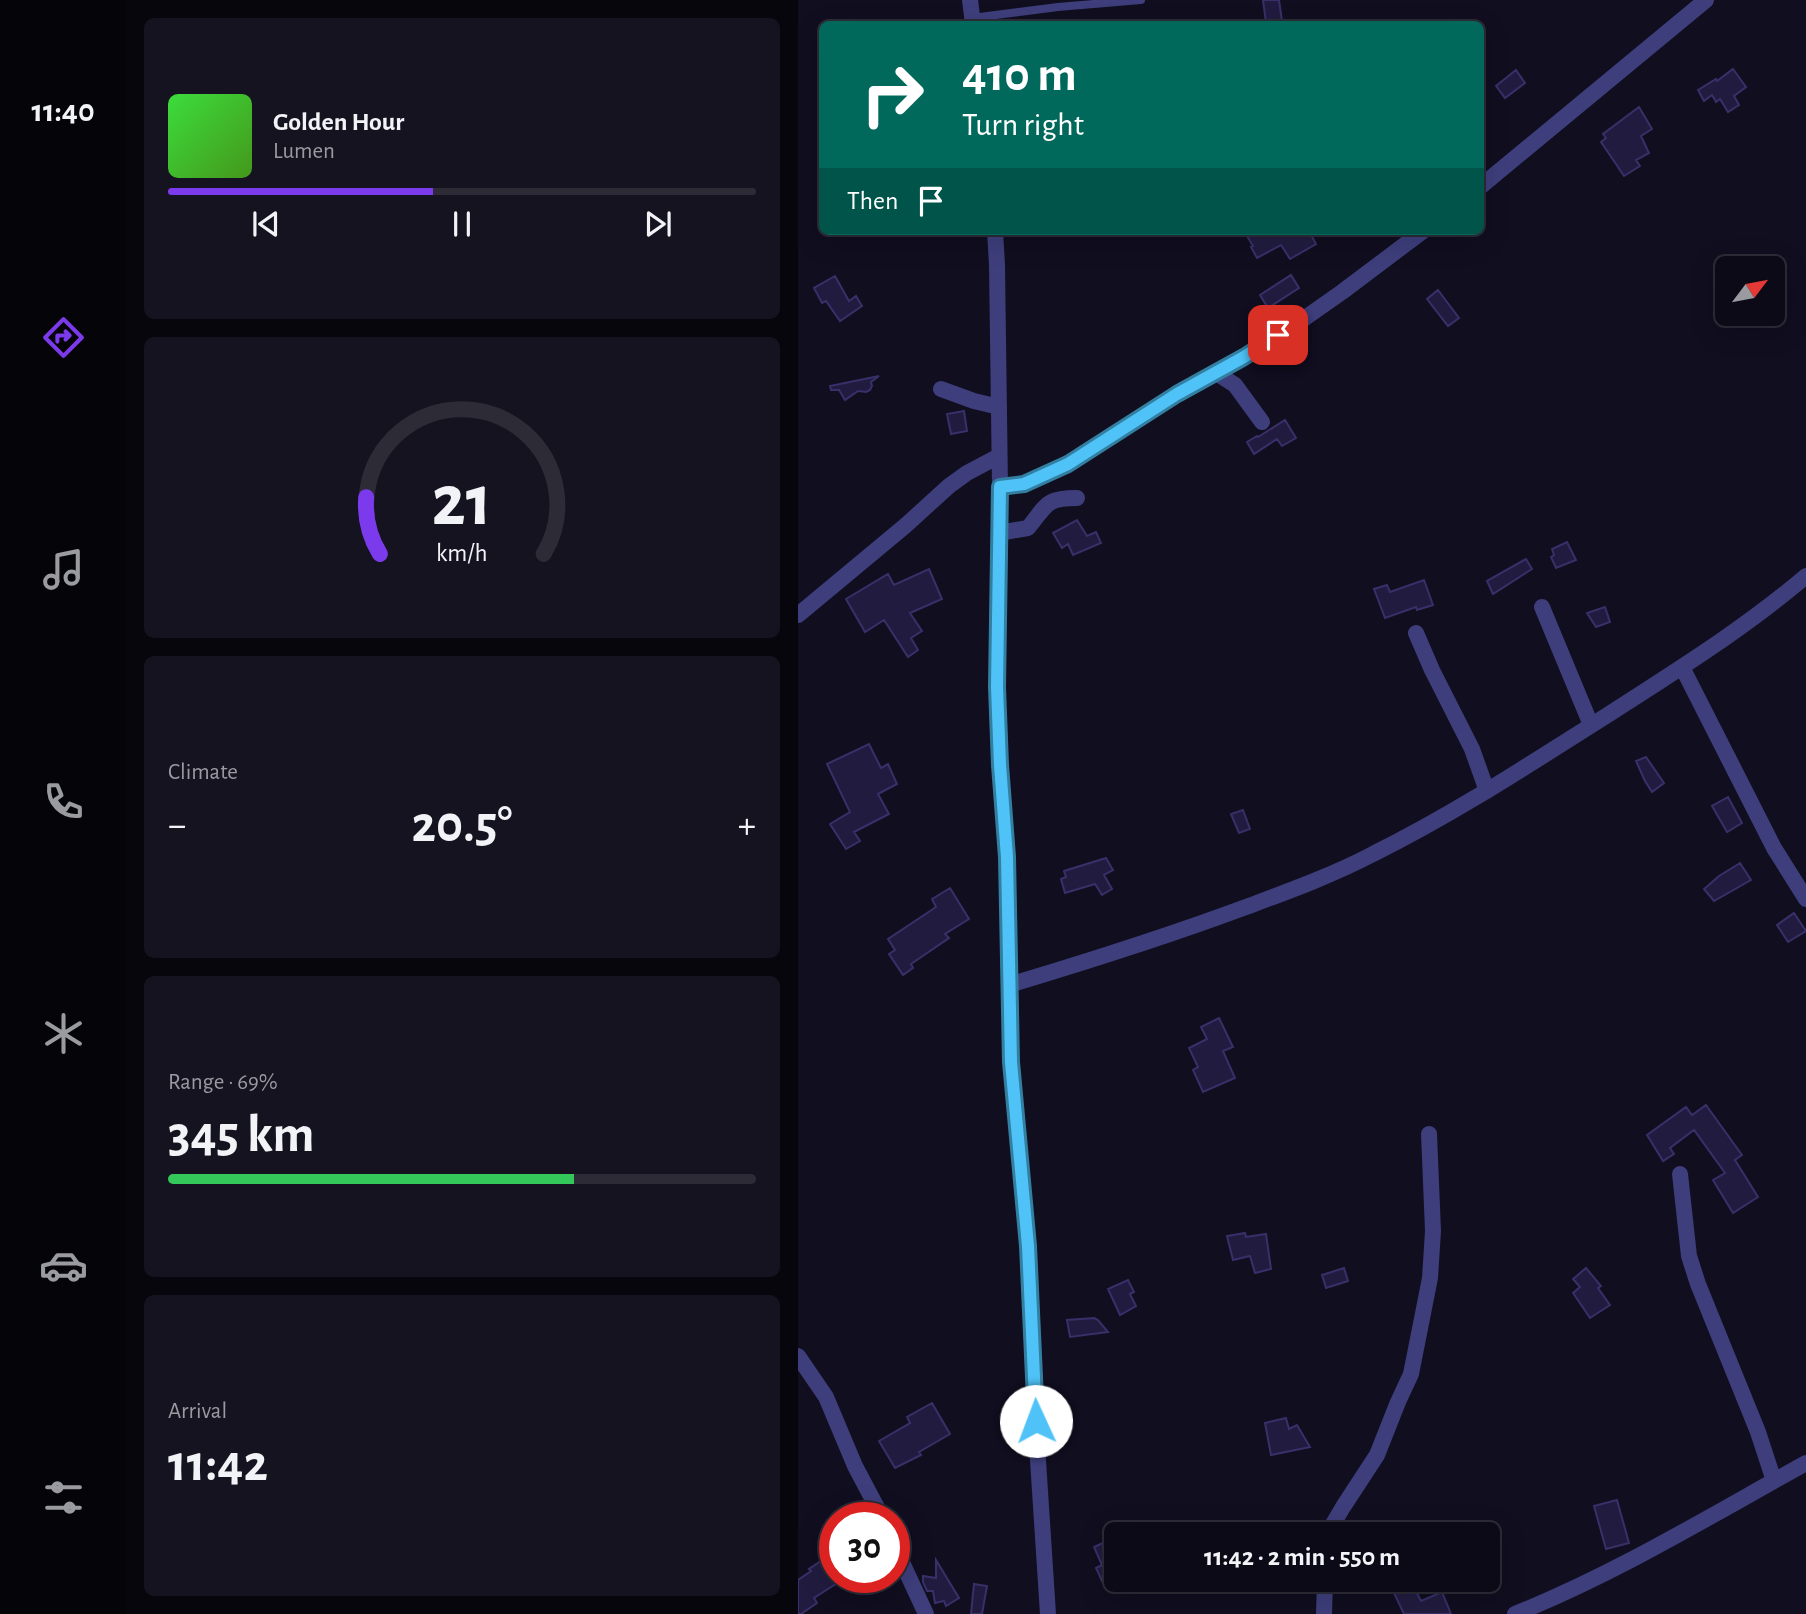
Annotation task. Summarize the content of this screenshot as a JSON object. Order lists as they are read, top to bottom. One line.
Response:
{"north":"top right","page":{"tabs":"11:40","turn":["410 m","Turn right"],"song":["Golden Hour","Lumen"],"then":"Then","tile":["Climate",["Range · 69%","345 km"],["Arrival","11:42"]],"heat":["−","20.5°","+"],"limit":"30","trip":"11:42 · 2 min · 550 m","gauge":["21","km/h"]}}
